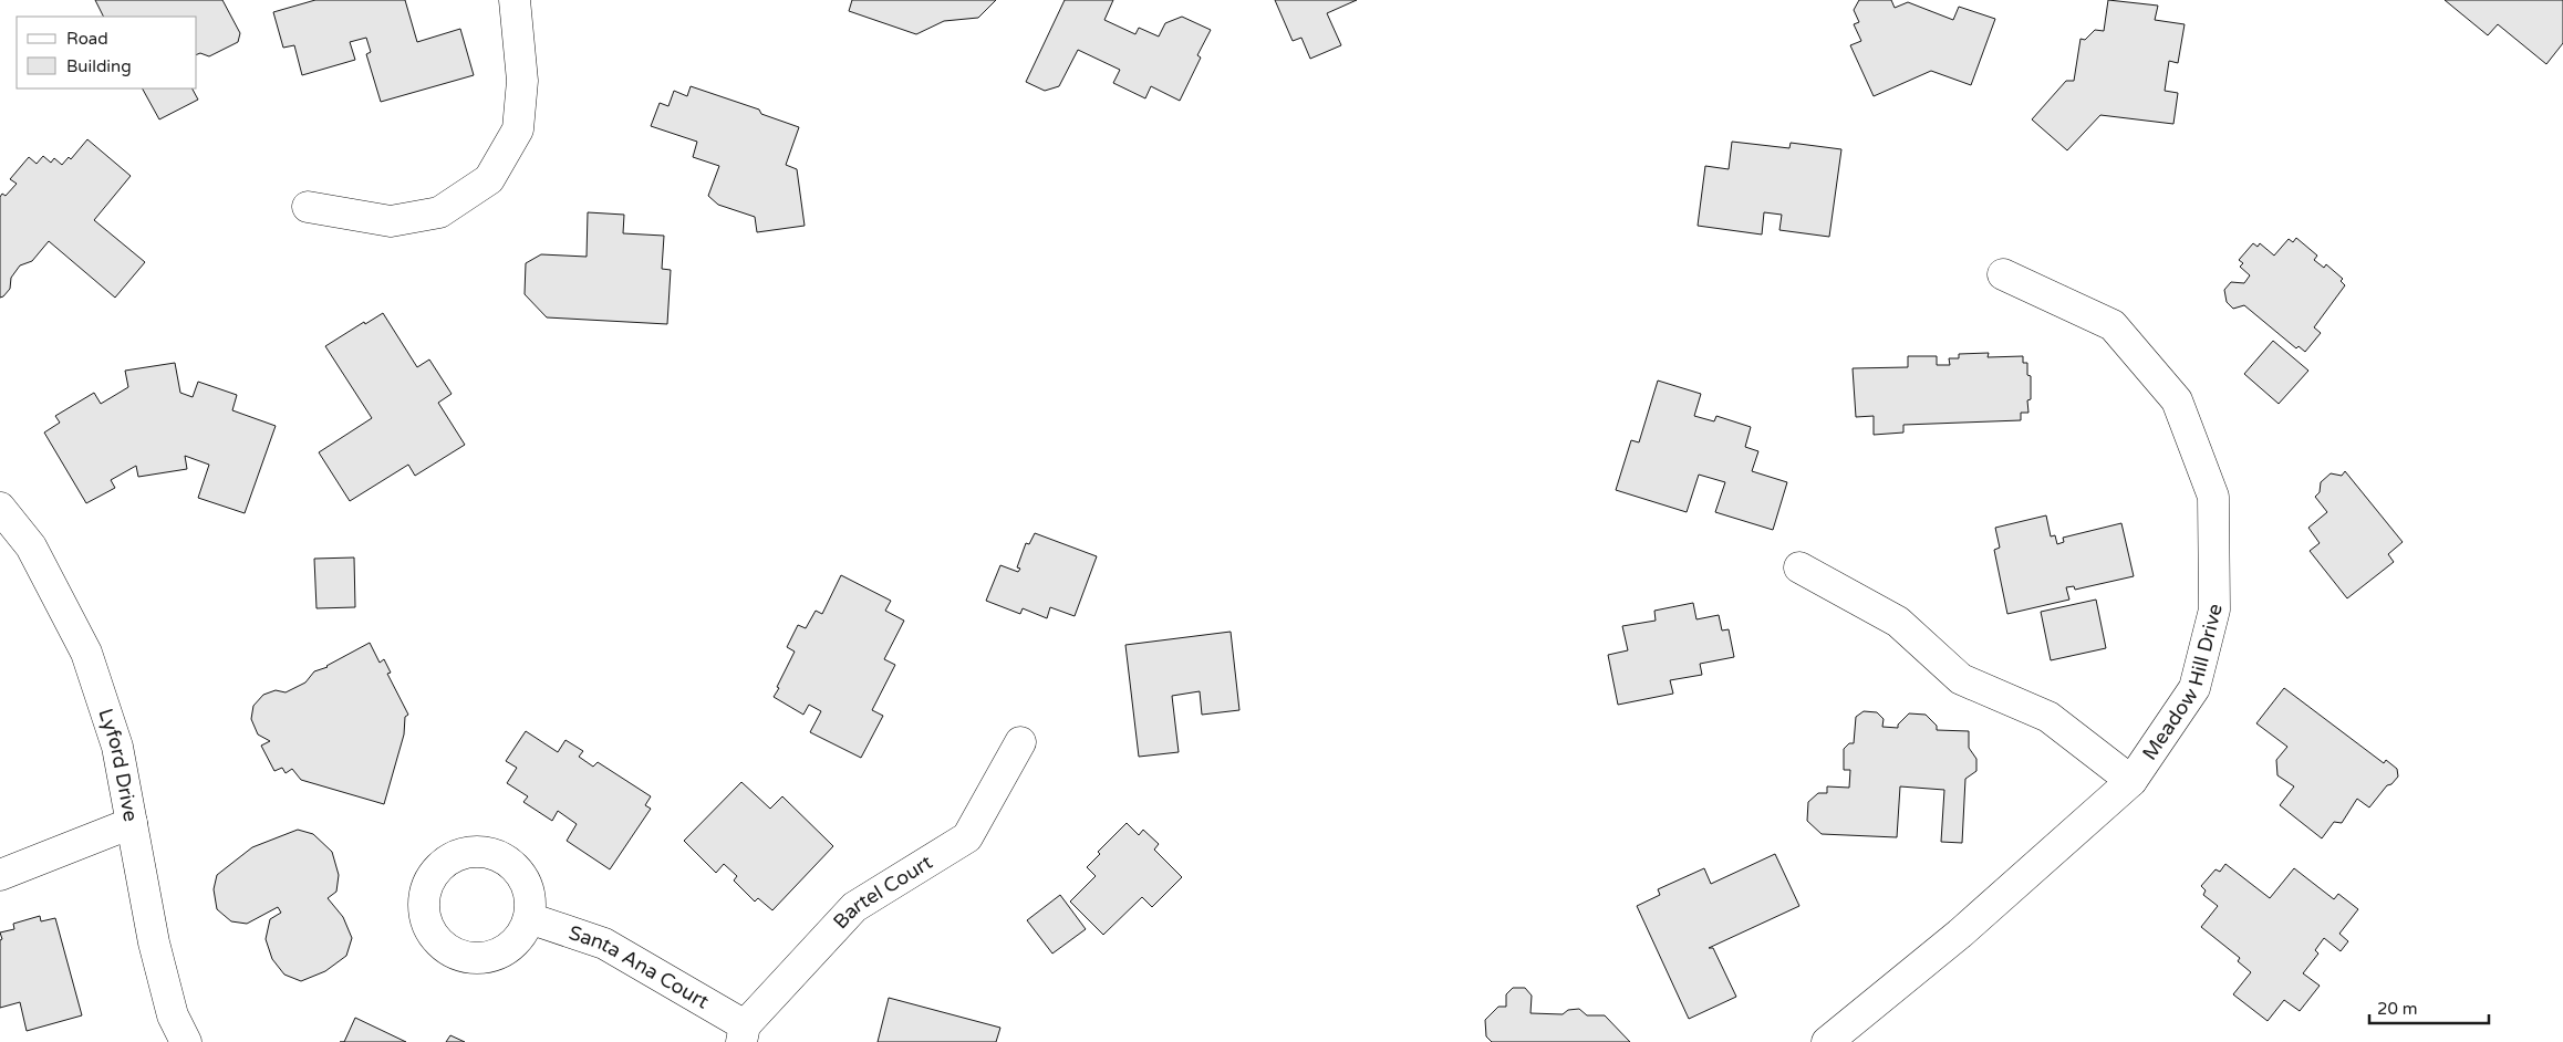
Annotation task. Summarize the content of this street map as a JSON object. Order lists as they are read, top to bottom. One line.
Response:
{"streets":{"street":["Meadow Hill Drive","Lyford Drive","Bartel Court","Santa Ana Court"]},"crossings":[["Bartel Court","Santa Ana Court"]],"legend":["Road","Building"],"scale_bar":"20 m"}
